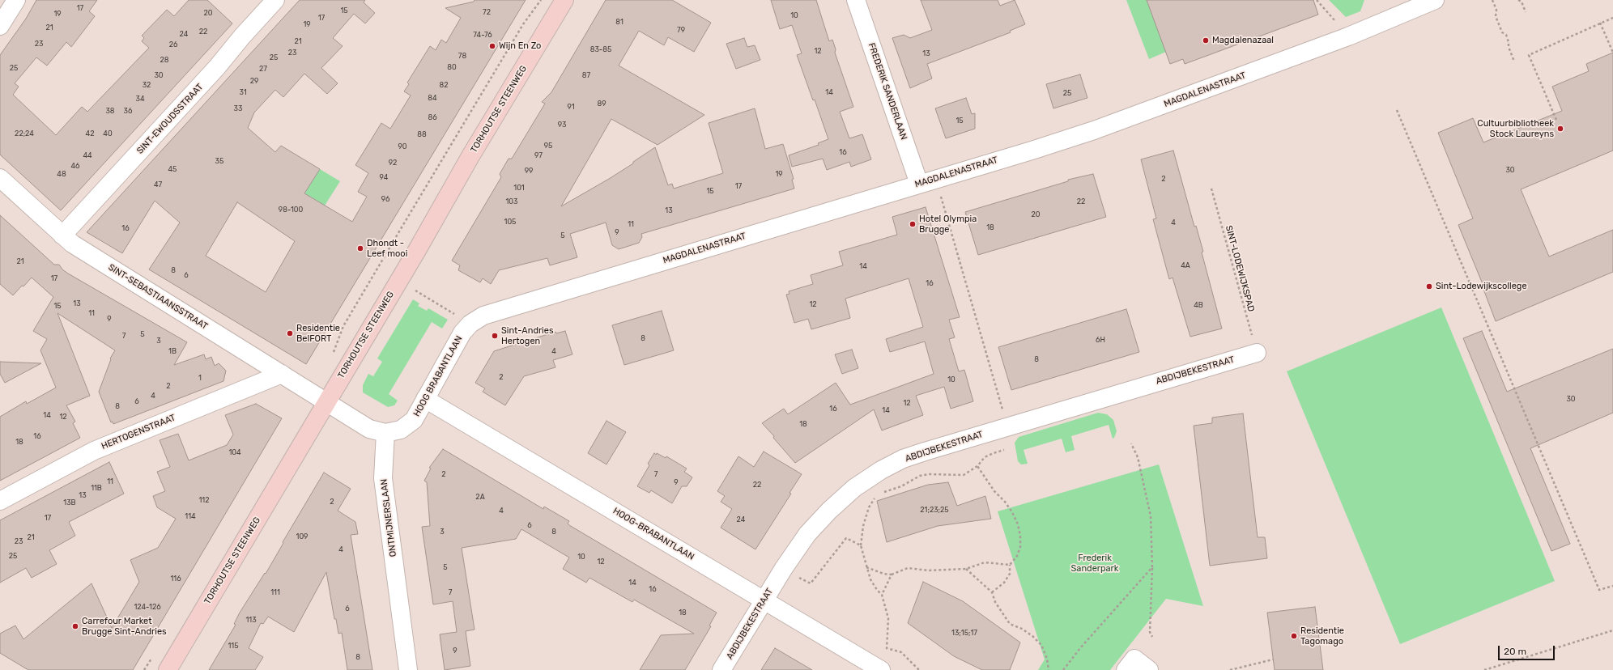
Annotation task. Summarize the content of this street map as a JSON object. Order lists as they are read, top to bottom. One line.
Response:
{"streets":{"main road":["TORHOUTSE STEENWEG"],"street":["MAGDALENASTRAAT","FREDERIK SANDERLAAN","SINT-EWOUDSSTRAAT","SINT-SEBASTIAANSSTRAAT","ABDIJBEKESTRAAT","HOOG BRABANTLAAN","HERTOGENSTRAAT","ONTMIJNERSLAAN","HOOG-BRABANTLAAN"],"path":["SINT-LODEWIJKSPAD"]},"crossings":[["MAGDALENASTRAAT","FREDERIK SANDERLAAN"],["MAGDALENASTRAAT","HOOG BRABANTLAAN"],["TORHOUTSE STEENWEG","SINT-SEBASTIAANSSTRAAT"],["SINT-EWOUDSSTRAAT","SINT-SEBASTIAANSSTRAAT"],["SINT-LODEWIJKSPAD","ABDIJBEKESTRAAT"],["SINT-SEBASTIAANSSTRAAT","HERTOGENSTRAAT"],["ABDIJBEKESTRAAT","HOOG-BRABANTLAAN"],["HOOG BRABANTLAAN","ONTMIJNERSLAAN"],["HOOG BRABANTLAAN","HOOG-BRABANTLAAN"]],"parks":["Frederik Sanderpark"],"places":["Magdalenazaal","Wijn En Zo","Cultuurbibliotheek Stock Laureyns","Hotel Olympia Brugge","Dhondt - Leef mooi","Sint-Lodewijkscollege","Residentie BelFORT","Sint-Andries Hertogen","Carrefour Market Brugge Sint-Andries","Residentie Tagomago"],"house_numbers":["17","15","72","20","19","10","17","81","19","21","79","22","24","74-76","21","23","26","83-85","12","23","13","78","25","28","80","25","27","30","87","29","32","82","31","14","25","84","34","89","91","33","38","36","86","15","93","22;24","42","40","88","95","90","16","44","97","35","92","46","45","30","99","48","19","94","2","47","17","101","15","96","103","22","98-100","13","20","105","4","11","18","16","9","5","21","4A","14","8","6","17","16","13","12","4B","15","11","9","5","7","8","6H","3","1B","4","8","2","1","10","2","4","30","6","12","8","16","14","14","12","18","16","18","104","2","7","11","9","22","11B","13","2A","112","2","13B","21;23;25","4","114","17","24","6","3","8","109","21","23","4","25","10","12","5","116","14","16","111","7","124-126","6","18","113","13;15;17","115","9","8"],"scale_bar":"20 m"}
